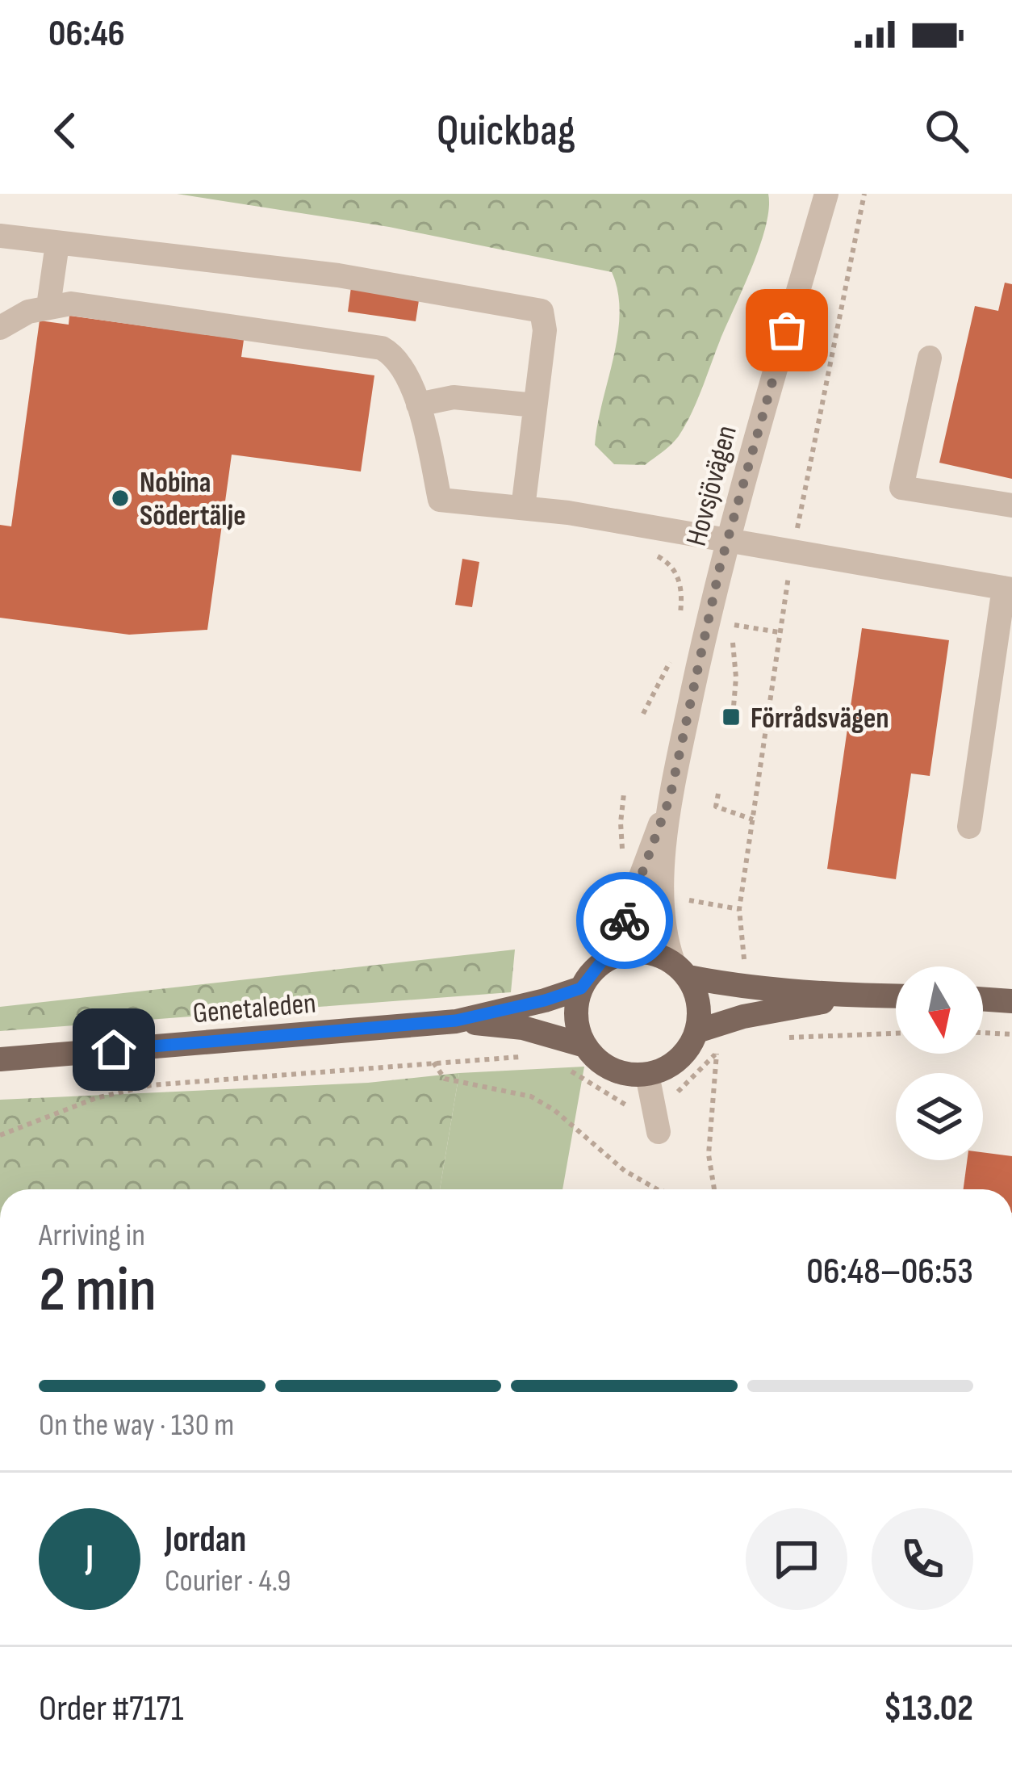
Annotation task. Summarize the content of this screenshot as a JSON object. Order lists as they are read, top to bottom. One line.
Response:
{"streets":{"main road":["Genetaleden"],"street":["Hovsjövägen"]},"crossings":[["Hovsjövägen","Genetaleden"]],"places":{"other":["Nobina Södertälje"],"transit":["Förrådsvägen"]},"north":"bottom","page":{"status":"06:46","header":"Quickbag","heading":["2 min","Arriving in","06:48–06:53"],"panel":["Jordan","Courier · 4.9","Order #7171","$13.02"],"bar":"On the way · 130 m","round":"J"}}
